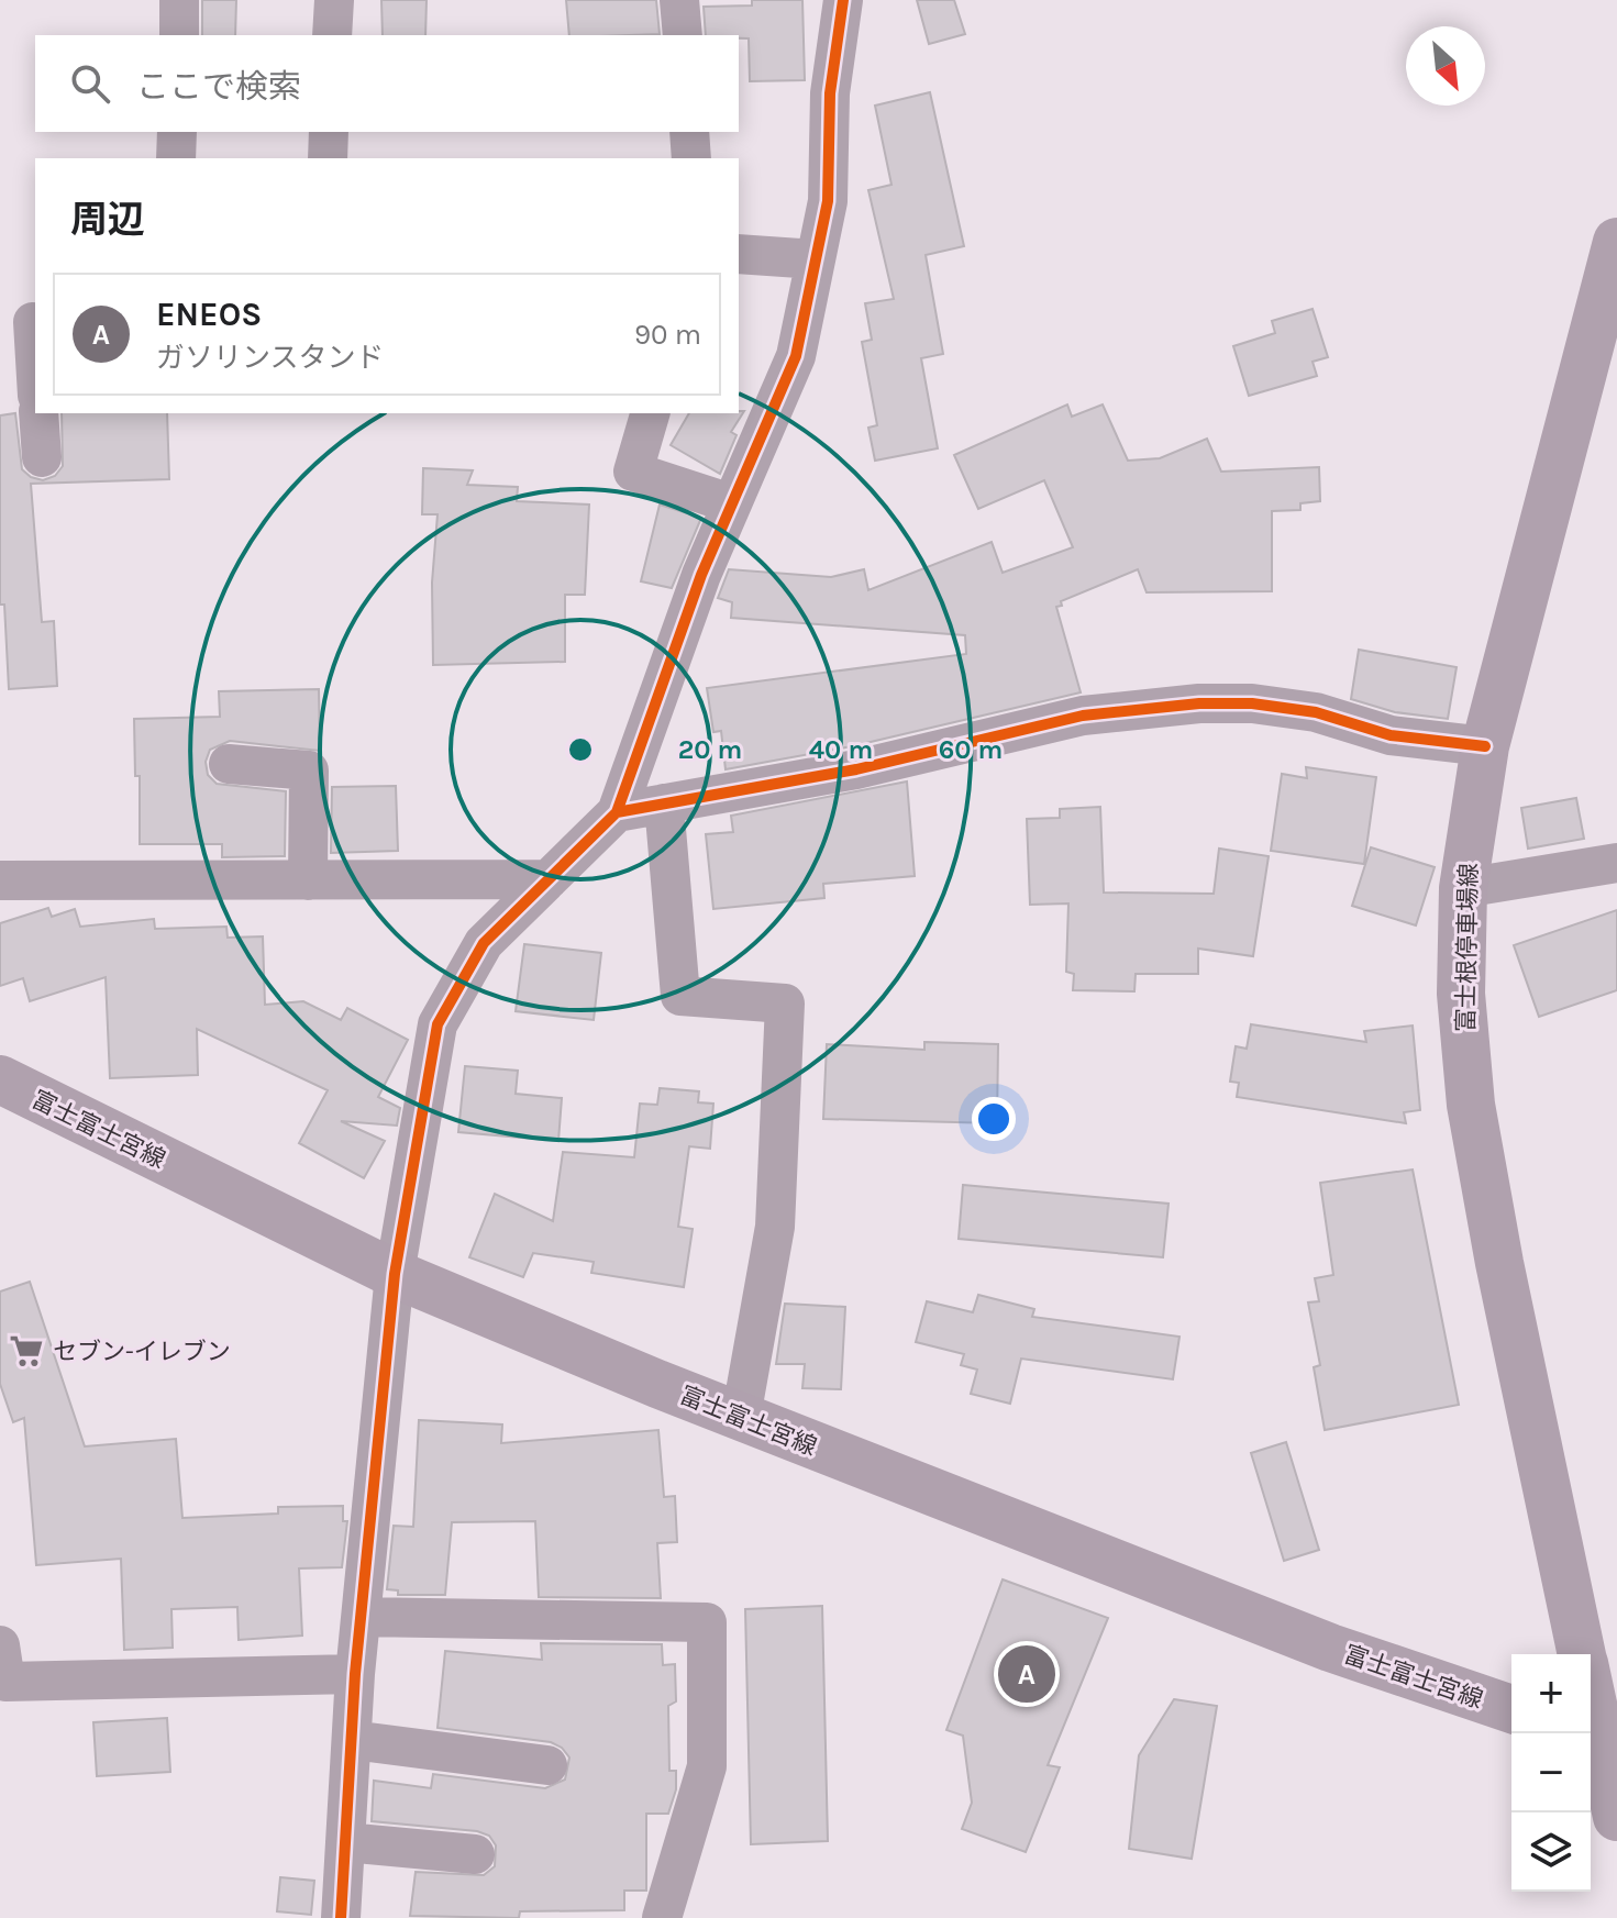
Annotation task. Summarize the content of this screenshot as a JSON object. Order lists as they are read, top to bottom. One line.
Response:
{"streets":{"main road":["富士根停車場線","富士富士宮線"]},"places":{"supermarket":["セブン-イレブン"]},"north":"bottom right","page":{"search":"ここで検索","heading":"周辺","list":[{"mark":"A","name":"ENEOS","note":"ガソリンスタンド","value":"90 m"}],"pins":"A","map_buttons":["+","−"]},"rings":["20 m","40 m","60 m"]}
